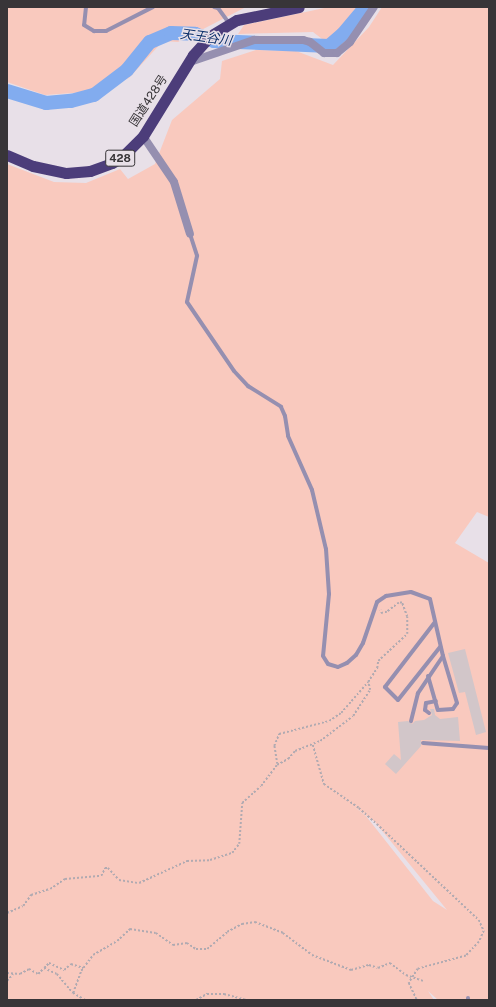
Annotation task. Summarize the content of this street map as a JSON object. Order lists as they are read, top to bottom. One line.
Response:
{"streets":{"highway":["国道428号","428"]},"water":["天王谷川"]}
